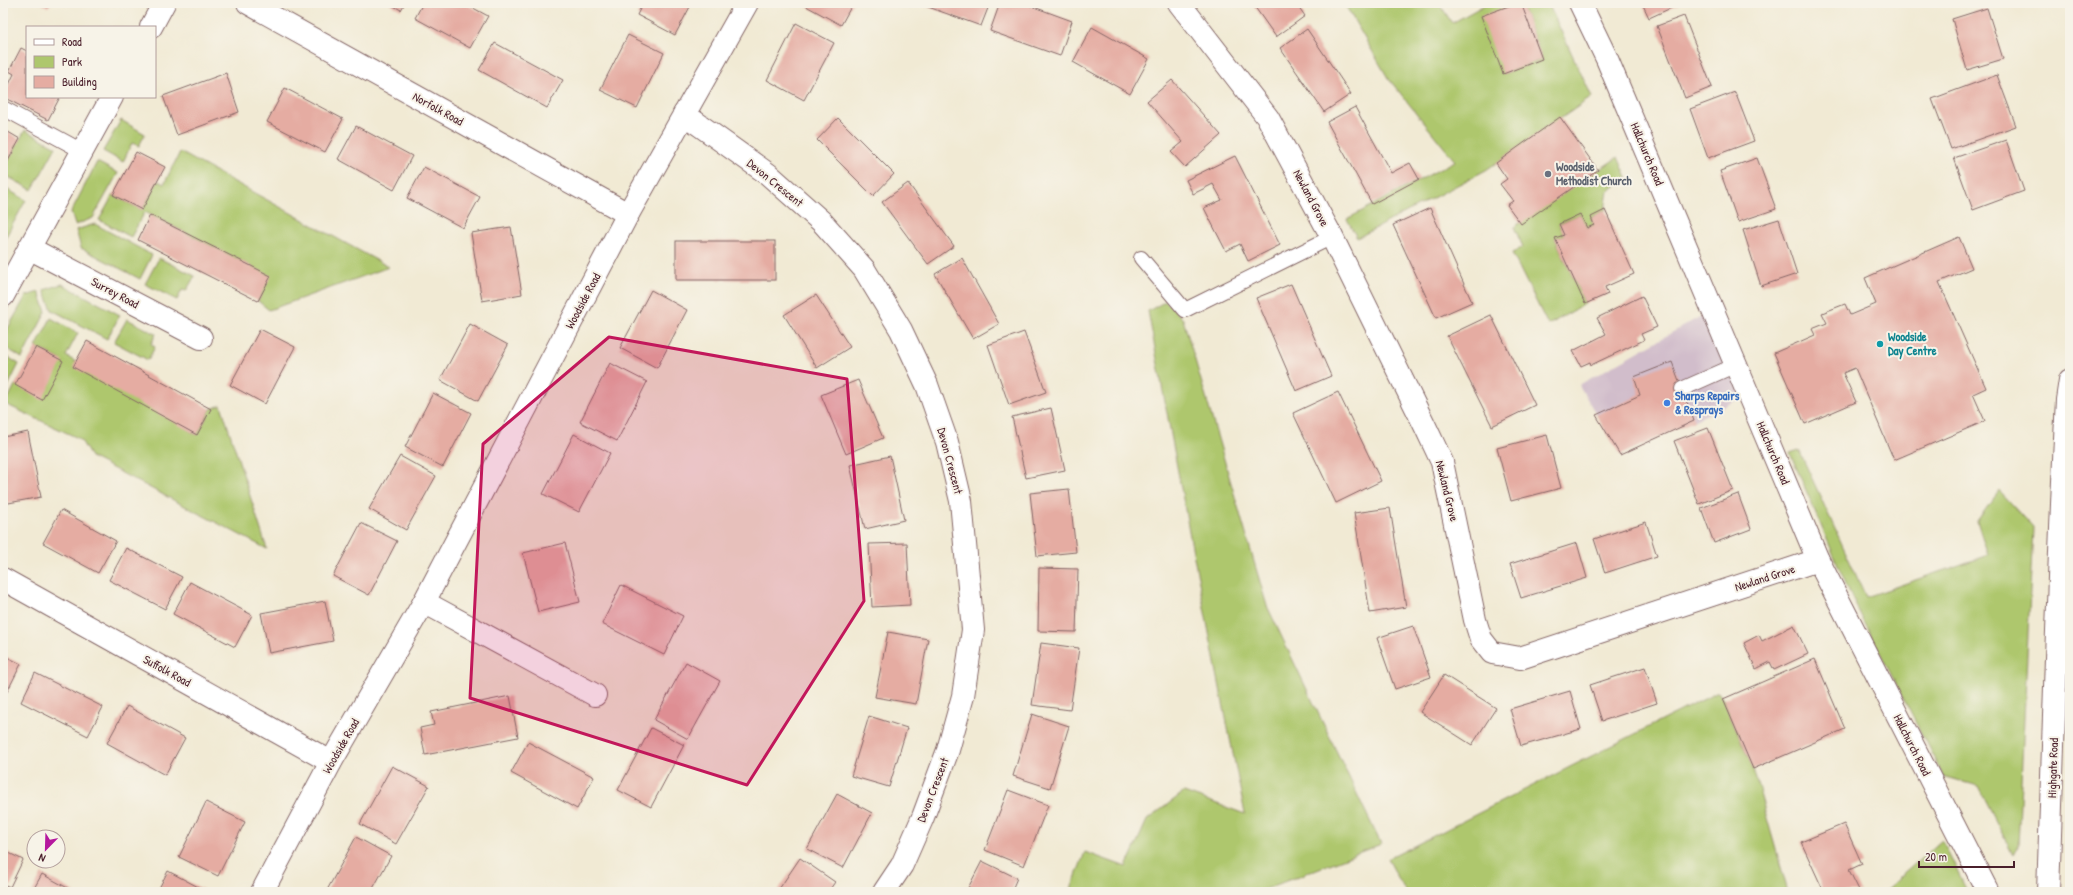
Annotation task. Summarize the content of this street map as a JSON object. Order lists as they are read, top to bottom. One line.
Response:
{"streets":{"main road":["Norfolk Road","Hallchurch Road","Devon Crescent","Newland Grove","Surrey Road","Woodside Road","Suffolk Road","Highgate Road"]},"crossings":[["Norfolk Road","Woodside Road"],["Hallchurch Road","Newland Grove"],["Devon Crescent","Woodside Road"],["Woodside Road","Suffolk Road"]],"places":["Woodside Methodist Church","Woodside Day Centre","Sharps Repairs & Resprays"],"legend":["Road","Park","Building"],"scale_bar":"20 m","north":"bottom left"}
